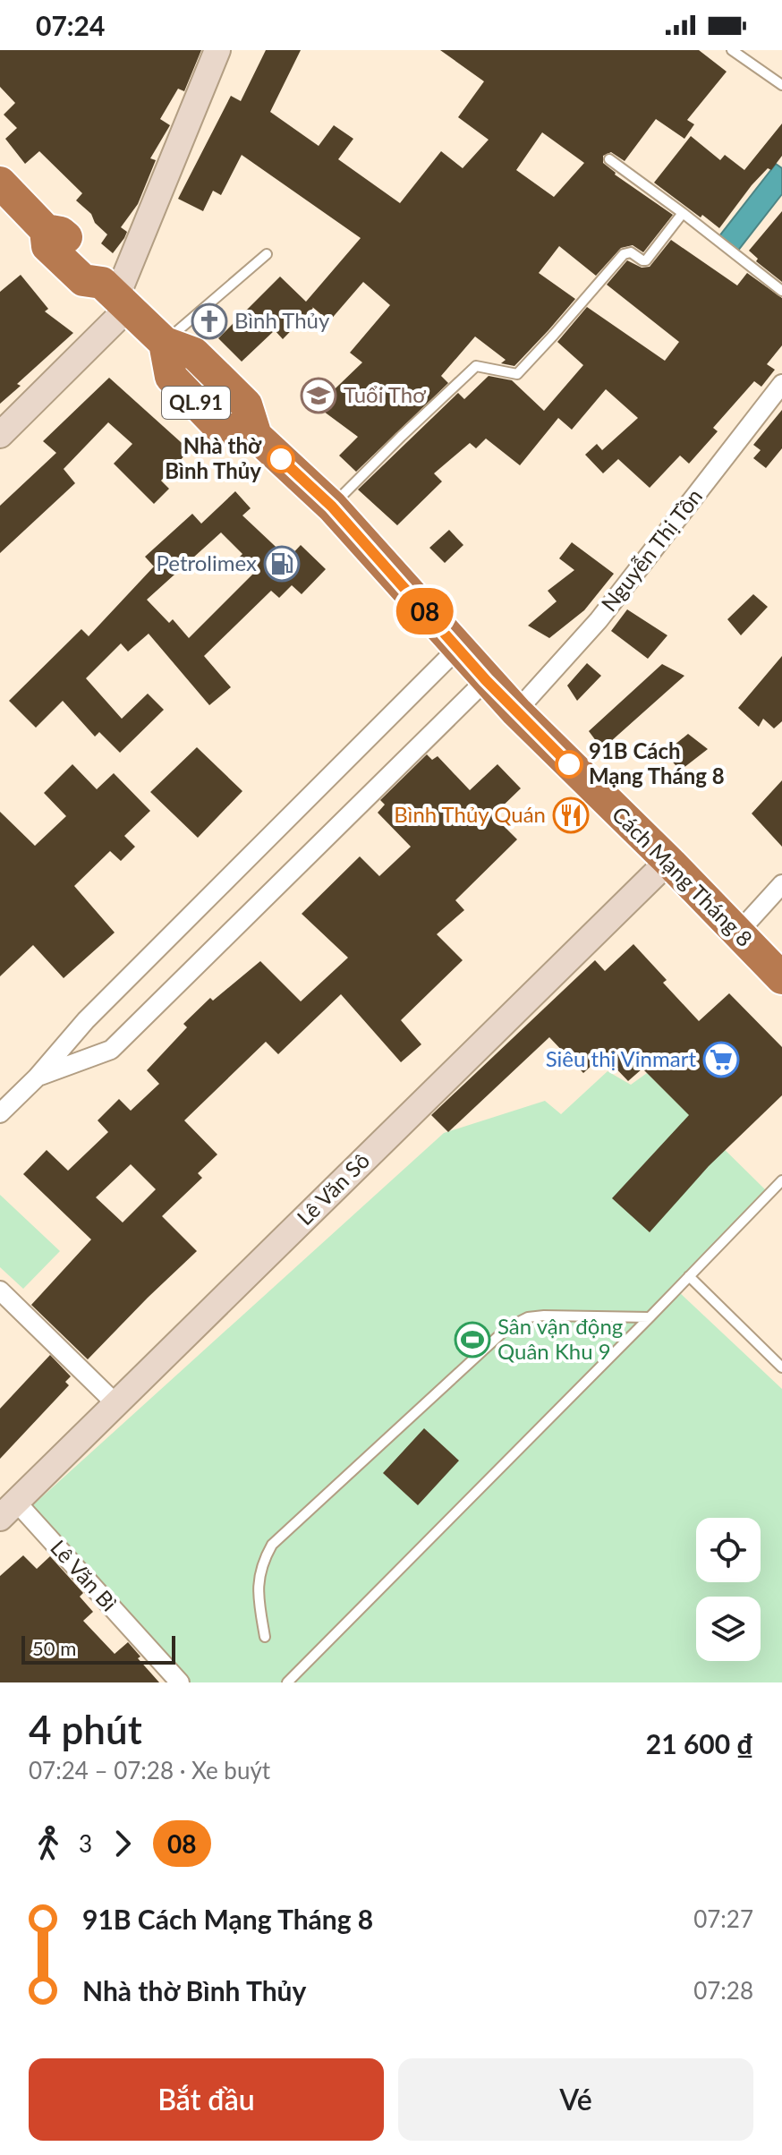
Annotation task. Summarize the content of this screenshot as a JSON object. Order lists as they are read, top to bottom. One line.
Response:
{"streets":{"highway":["QL.91","Cách Mạng Tháng 8"],"street":["Nguyễn Thị Tồn","Lê Văn Sô","Lê Văn Bì"]},"crossings":[["Nguyễn Thị Tồn","Cách Mạng Tháng 8"],["Cách Mạng Tháng 8","Lê Văn Sô"],["Lê Văn Sô","Lê Văn Bì"]],"places":{"church":["Bình Thủy"],"school or university":["Tuổi Thơ"],"other":["Nhà thờ Bình Thủy","91B Cách Mạng Tháng 8"],"fuel station":["Petrolimex"],"restaurant":["Bình Thủy Quán"],"supermarket":["Siêu thị Vinmart"],"sports":["Sân vận động Quân Khu 9"]},"lines":["bus line 08"],"scale_bar":"50 m","page":{"status":"07:24","on_map":"08","scale":"50 m","heading":["4 phút","07:24 – 07:28 · Xe buýt","21 600 ₫"],"legs":["3","08"],"list":[{"name":"91B Cách Mạng Tháng 8","value":"07:27"},{"name":"Nhà thờ Bình Thủy","value":"07:28"}],"buttons":["Bắt đầu","Vé"]}}
